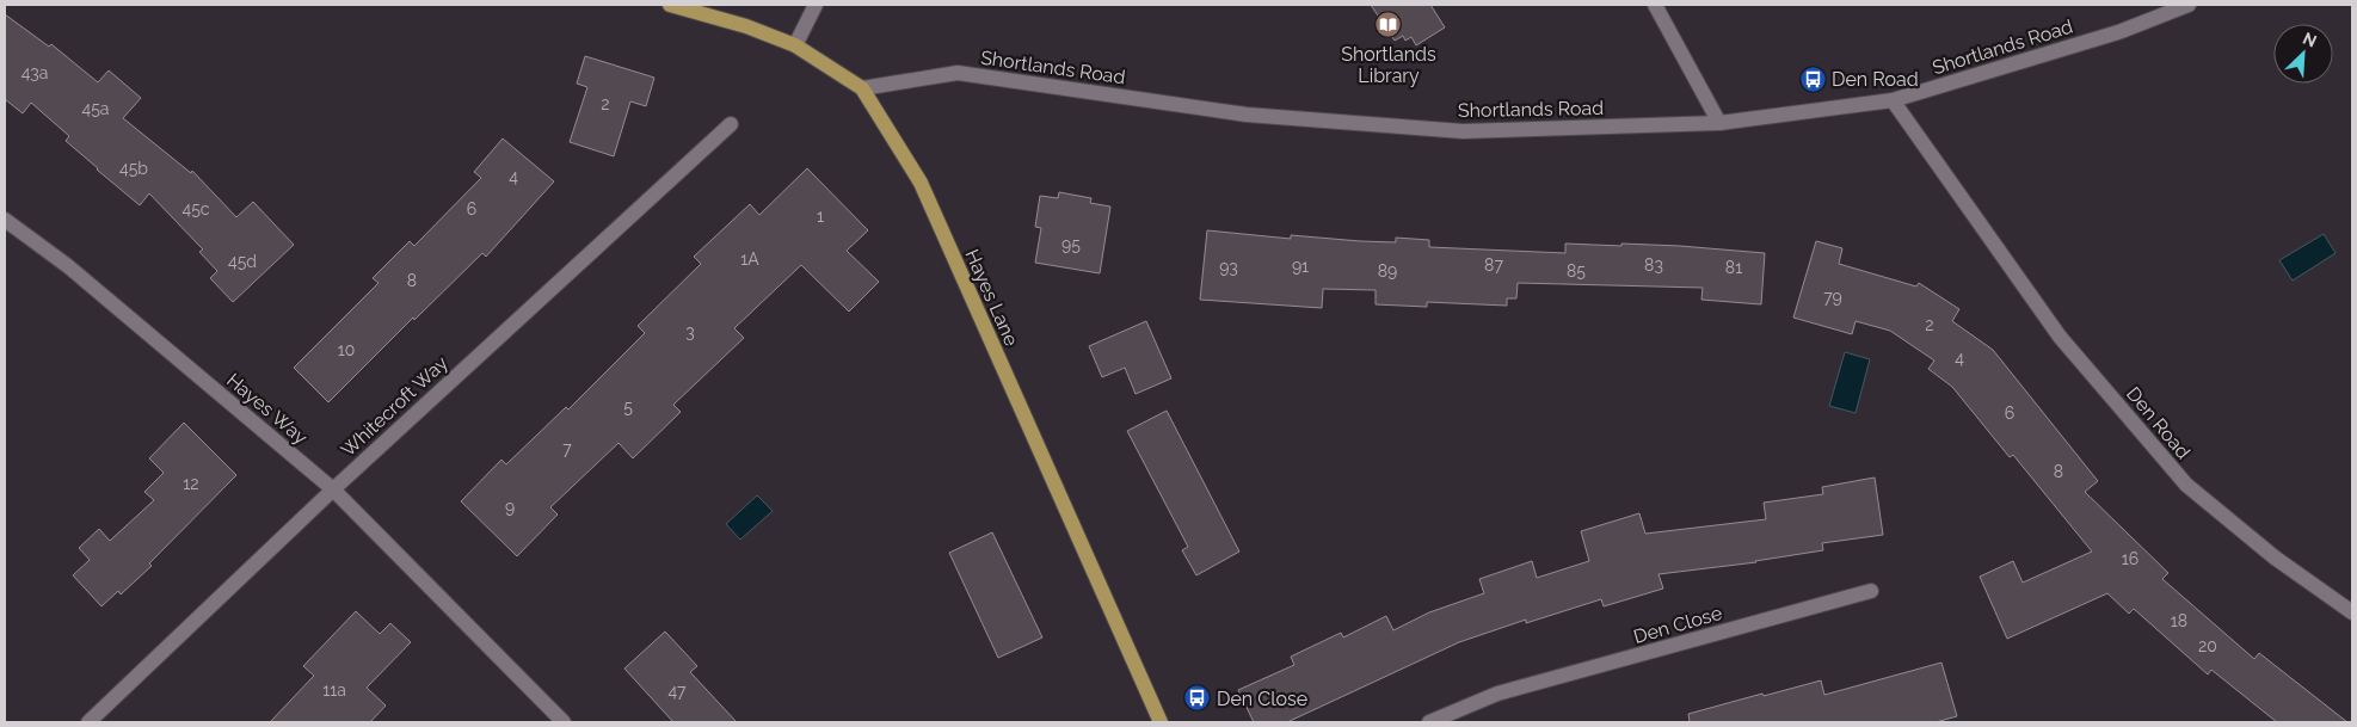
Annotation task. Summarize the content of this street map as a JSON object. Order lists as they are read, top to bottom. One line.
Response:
{"streets":{"main road":["Hayes Lane"],"street":["Shortlands Road","Whitecroft Way","Hayes Way","Den Road","Den Close"]},"crossings":[["Shortlands Road","Hayes Lane"],["Shortlands Road","Den Road"],["Whitecroft Way","Hayes Way"]],"places":{"library":["Shortlands Library"],"bus stop":["Den Road","Den Close"]},"house_numbers":["43a","2","45a","45b","4","45c","6","1","95","1A","45d","87","83","91","93","81","89","85","8","79","2","3","10","4","5","6","7","8","12","9","16","18","20","11a","47"],"north":"top right"}
